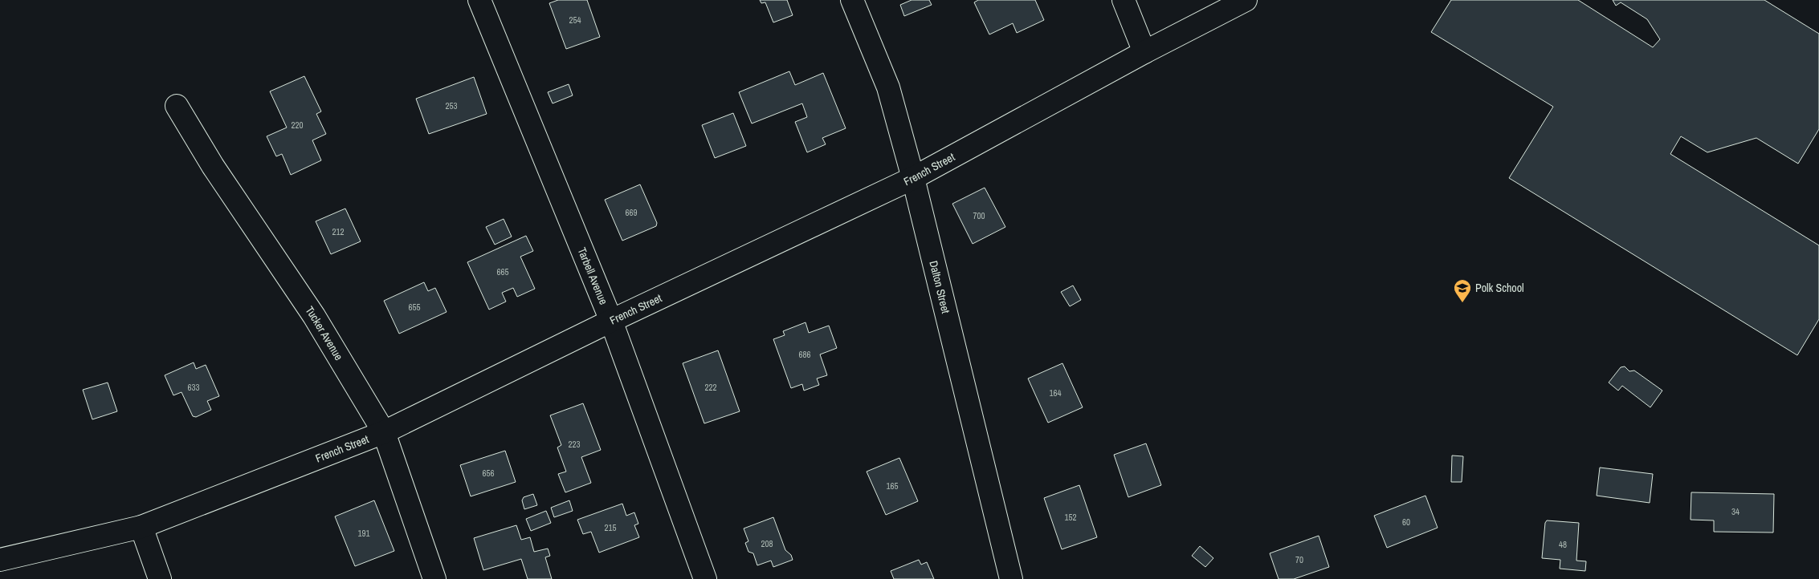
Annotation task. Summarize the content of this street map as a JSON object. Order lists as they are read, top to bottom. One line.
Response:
{"streets":{"street":["French Street","Tarbell Avenue","Dalton Street","Tucker Avenue"]},"crossings":[["French Street","Tarbell Avenue"],["French Street","Dalton Street"],["French Street","Tucker Avenue"]],"places":{"school or university":["Polk School"]},"house_numbers":["254","253","220","669","700","212","665","655","686","633","222","164","223","656","165","34","152","60","215","191","208","48","70"]}
